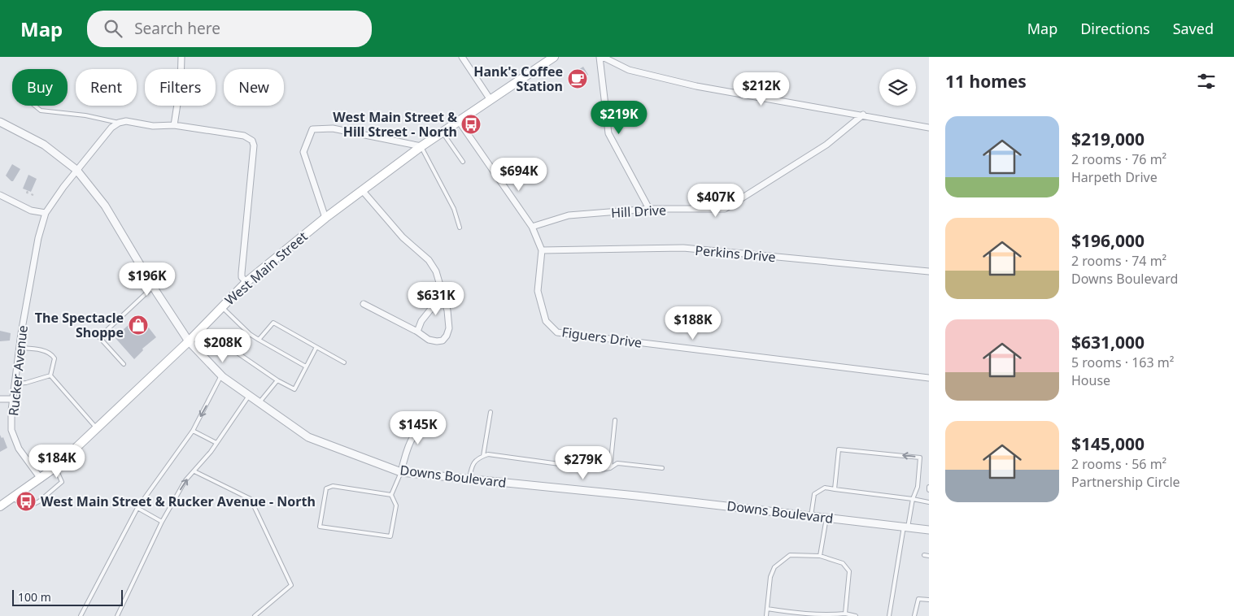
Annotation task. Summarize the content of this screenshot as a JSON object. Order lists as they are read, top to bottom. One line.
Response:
{"streets":{"main road":["West Main Street"],"street":["Hill Drive","Perkins Drive","Figuers Drive","Rucker Avenue","Downs Boulevard"]},"crossings":[["Hill Drive","Figuers Drive"],["Perkins Drive","Figuers Drive"],["West Main Street","Figuers Drive"],["West Main Street","Rucker Avenue"],["West Main Street","Downs Boulevard"],["Rucker Avenue","Downs Boulevard"]],"places":{"cafe":["Hank's Coffee Station"],"bus stop":["West Main Street & Hill Street - North","West Main Street & Rucker Avenue - North"],"shop":["The Spectacle Shoppe"]},"scale_bar":"100 m","page":{"header":"Map","search":"Search here","nav":["Map","Directions","Saved"],"heading":"11 homes","chip":["Buy","Rent","Filters","New"],"price":["$212K","$219K","$694K","$407K","$196K","$631K","$188K","$208K","$145K","$184K","$279K"],"list":[{"name":"$219,000","note":"2 rooms · 76 m² · Harpeth Drive"},{"name":"$196,000","note":"2 rooms · 74 m² · Downs Boulevard"},{"name":"$631,000","note":"5 rooms · 163 m² · House"},{"name":"$145,000","note":"2 rooms · 56 m² · Partnership Circle"}],"scale":"100 m"}}
